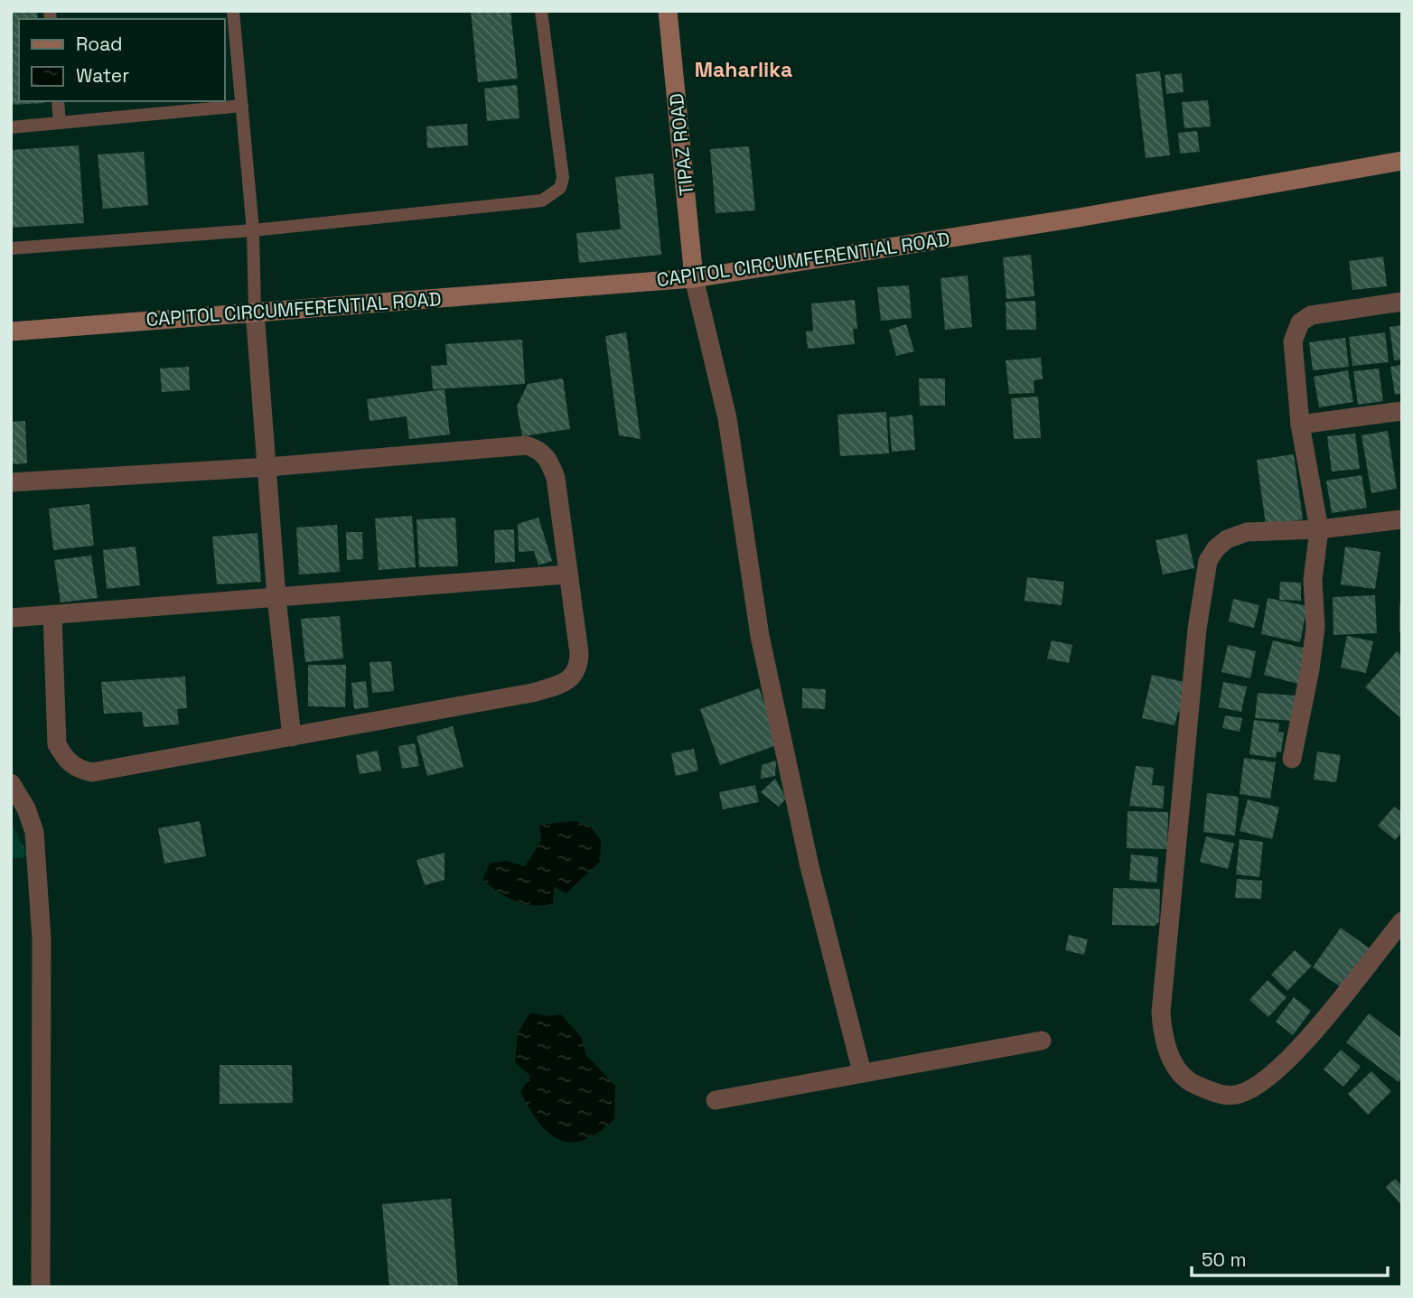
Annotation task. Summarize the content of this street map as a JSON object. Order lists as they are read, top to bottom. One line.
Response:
{"streets":{"main road":["TIPAZ ROAD","CAPITOL CIRCUMFERENTIAL ROAD"]},"crossings":[["TIPAZ ROAD","CAPITOL CIRCUMFERENTIAL ROAD"]],"districts":["Maharlika"],"legend":["Road","Water"],"scale_bar":"50 m"}
